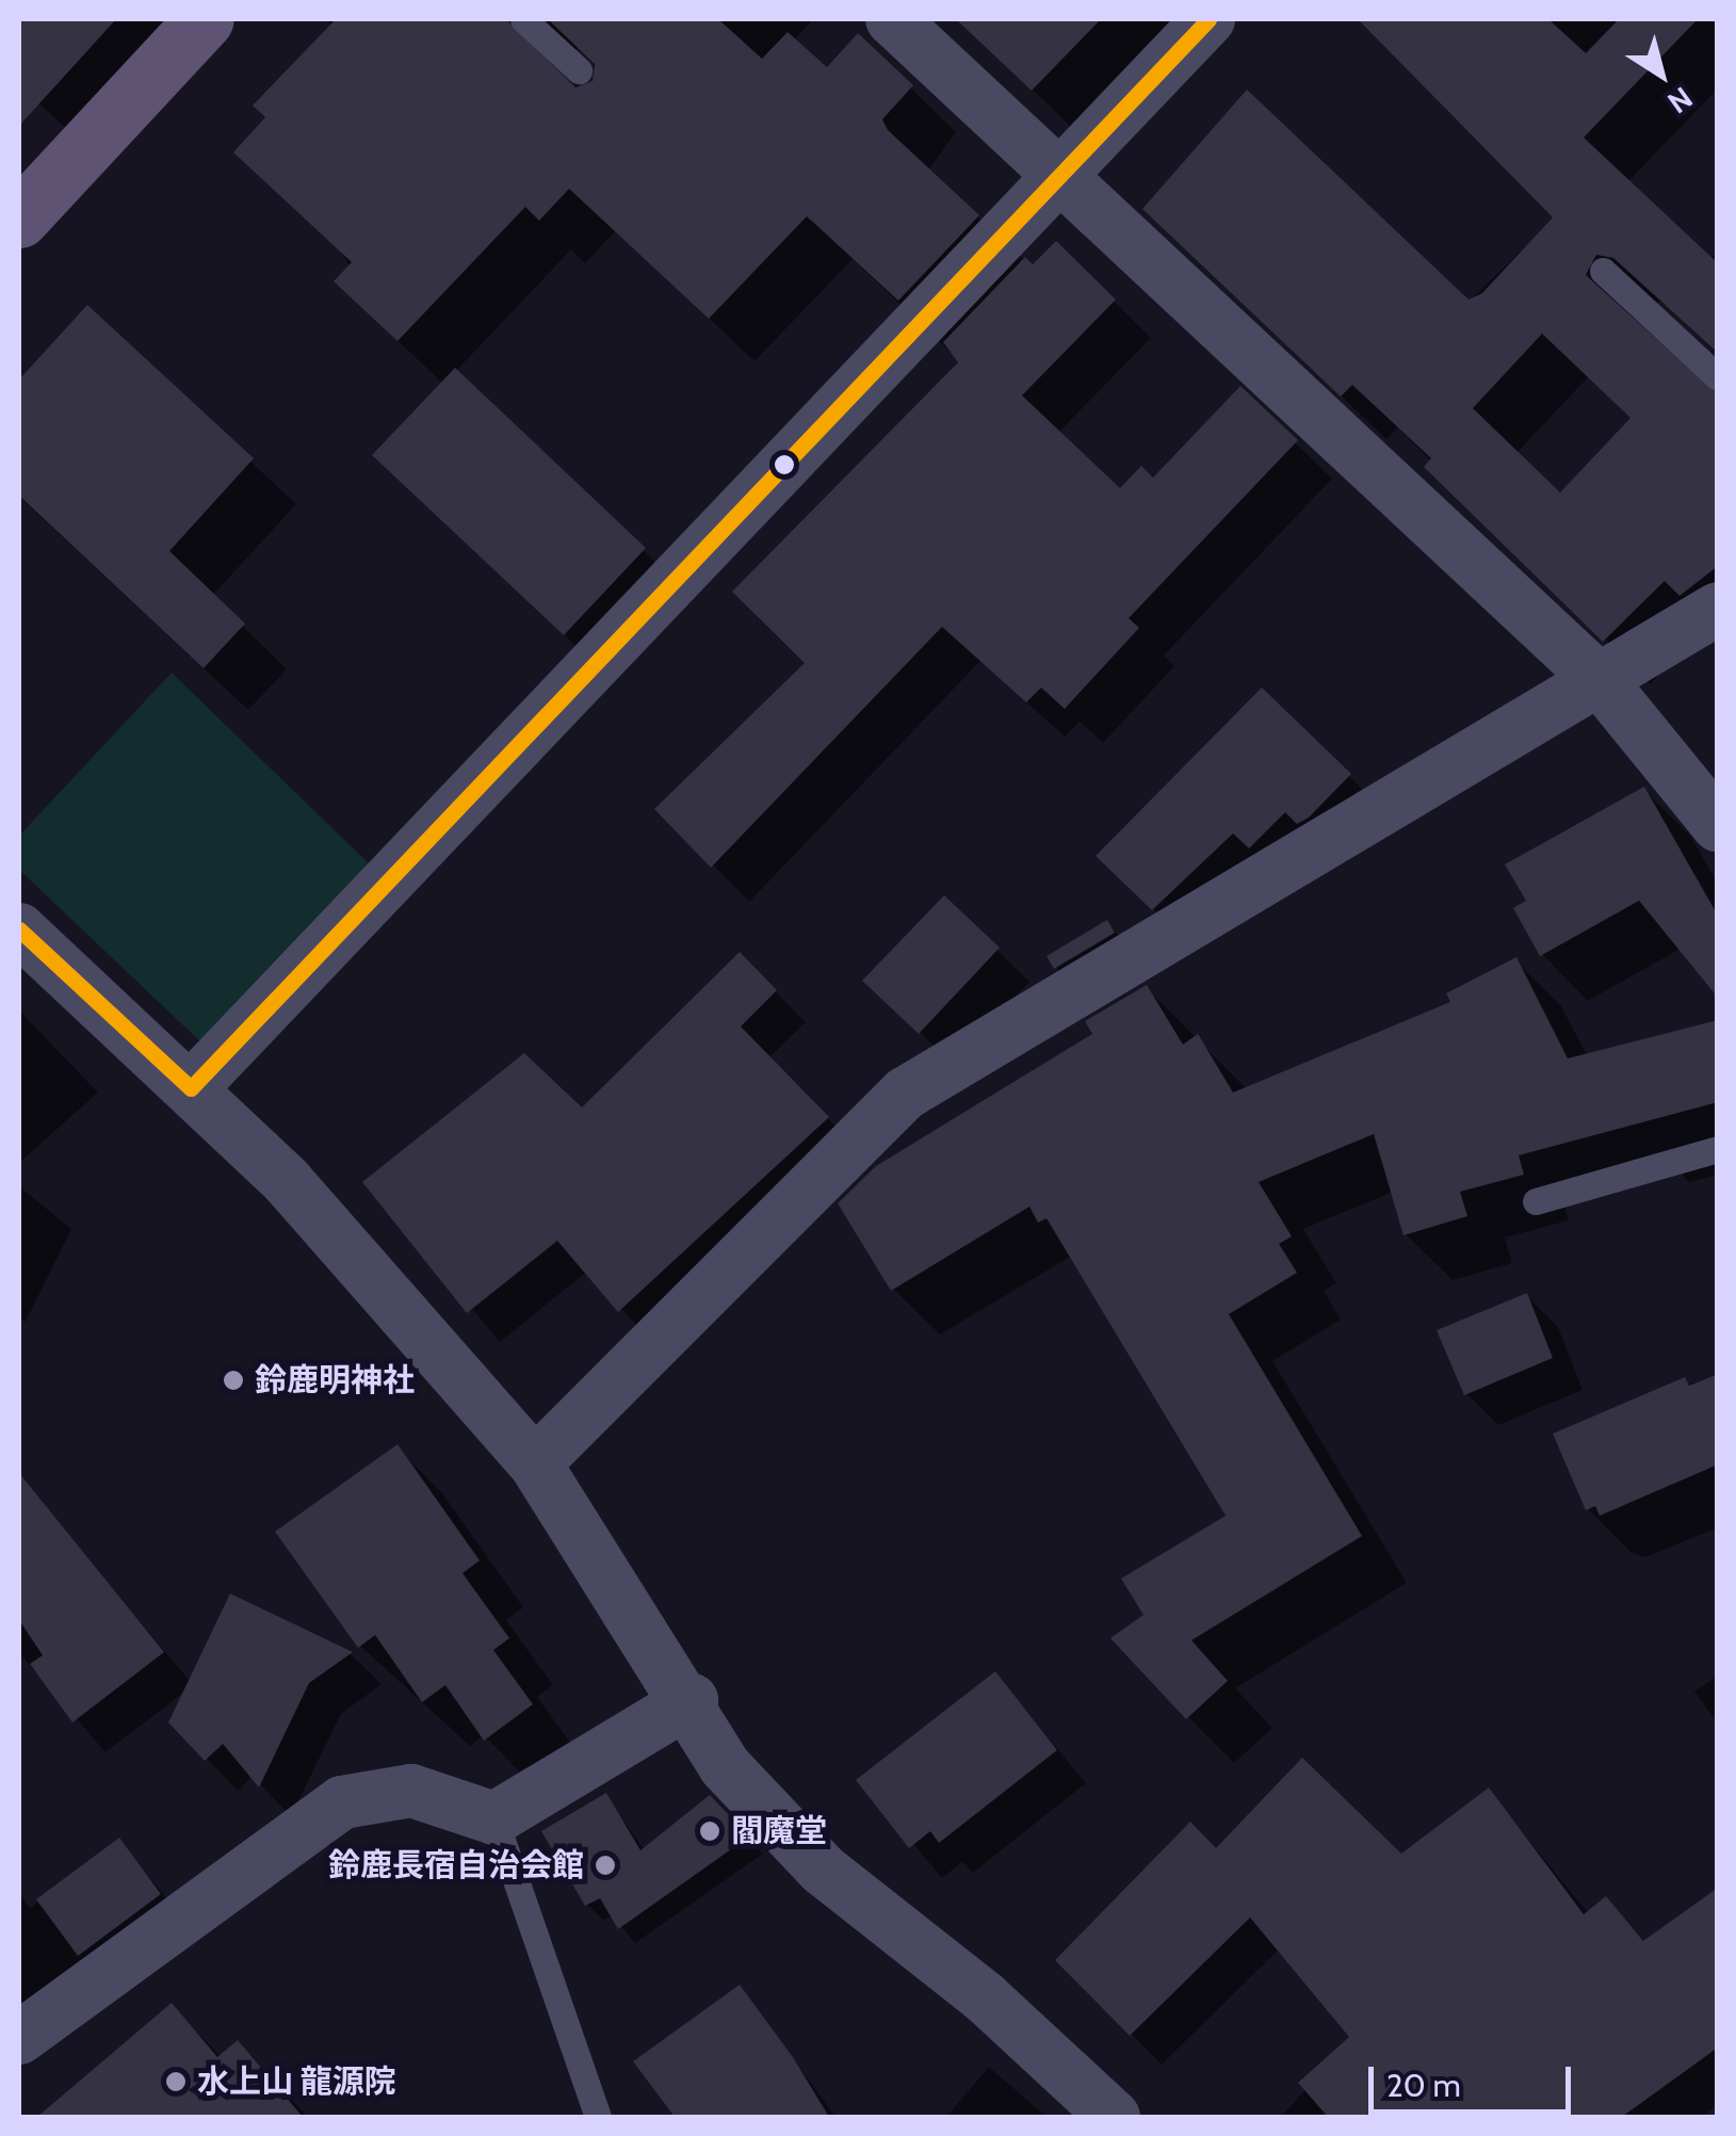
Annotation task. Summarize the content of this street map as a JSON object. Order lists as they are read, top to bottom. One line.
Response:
{"places":["鈴鹿明神社","閻魔堂","鈴鹿長宿自治会館","水上山 龍源院"],"scale_bar":"20 m","north":"bottom right"}
